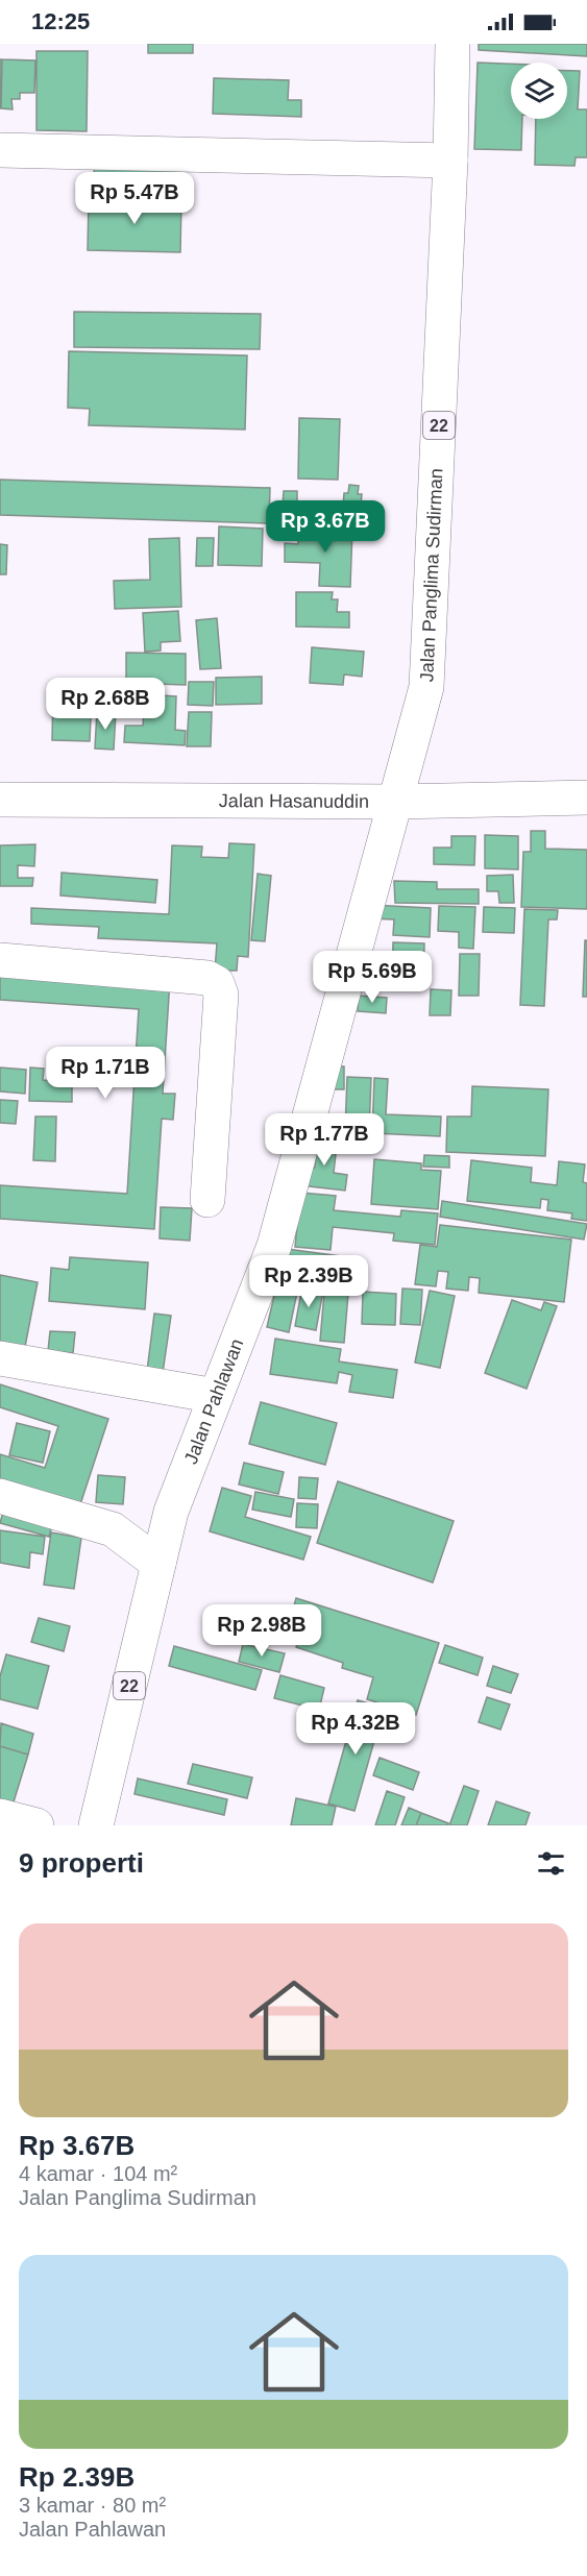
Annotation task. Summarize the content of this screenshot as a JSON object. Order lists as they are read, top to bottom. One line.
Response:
{"streets":{"main road":["22","Jalan Panglima Sudirman","Jalan Hasanuddin","Jalan Pahlawan"]},"crossings":[["Jalan Panglima Sudirman","Jalan Hasanuddin"],["Jalan Panglima Sudirman","Jalan Pahlawan"],["Jalan Hasanuddin","Jalan Pahlawan"]],"page":{"status":"12:25","price":["Rp 5.47B","Rp 3.67B","Rp 2.68B","Rp 5.69B","Rp 1.71B","Rp 1.77B","Rp 2.39B","Rp 2.98B","Rp 4.32B"],"heading":"9 properti","list":[{"name":"Rp 3.67B","note":"4 kamar · 104 m² · Jalan Panglima Sudirman"},{"name":"Rp 2.39B","note":"3 kamar · 80 m² · Jalan Pahlawan"}]}}
